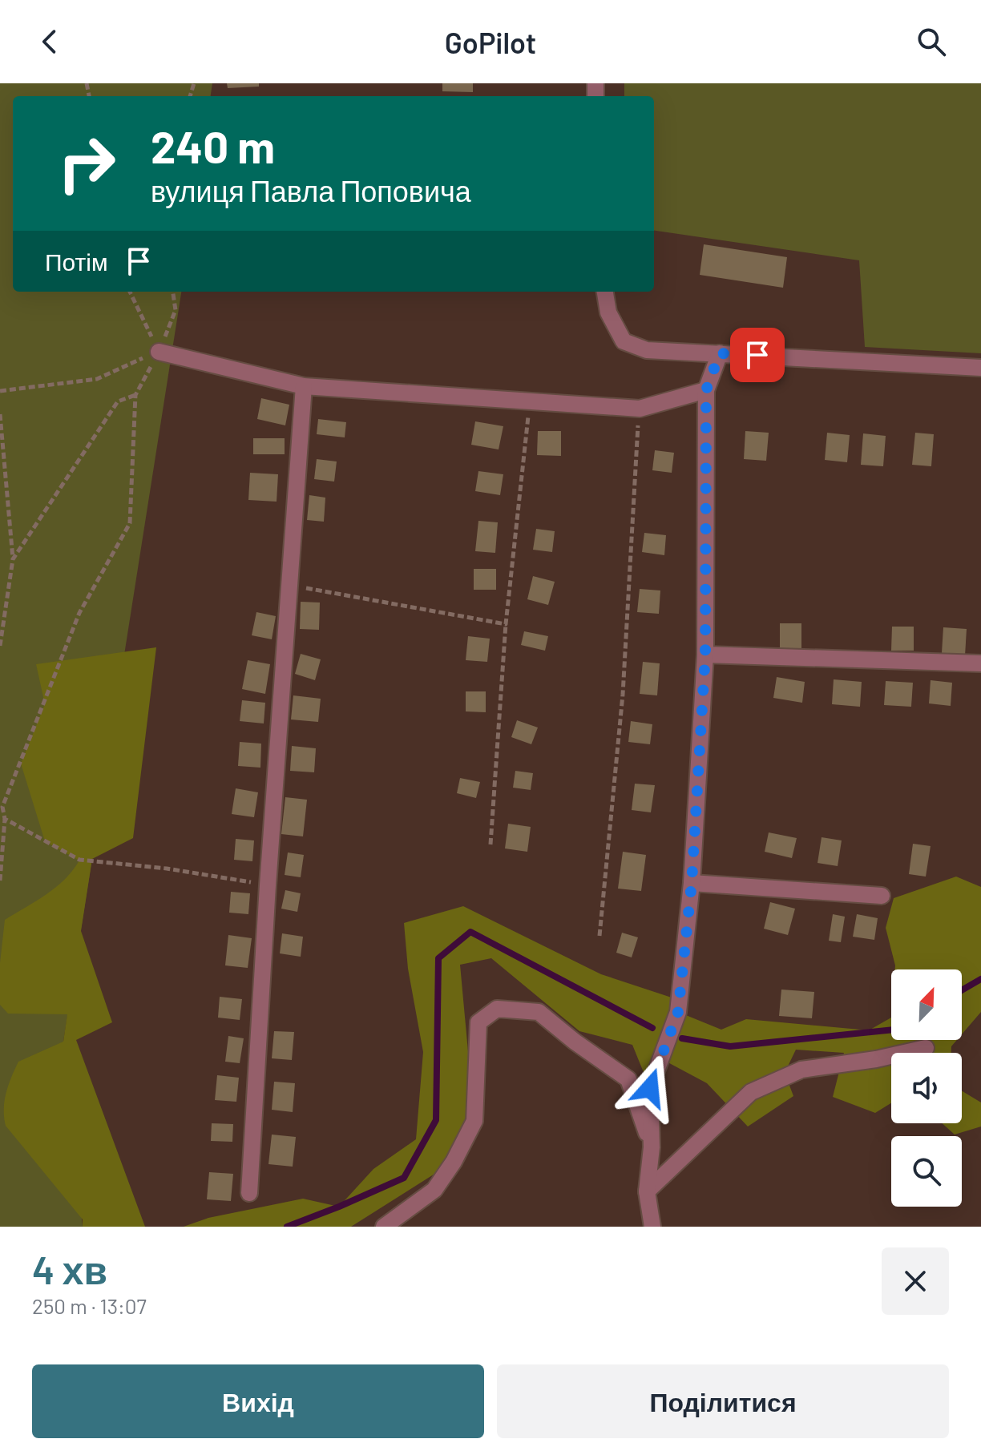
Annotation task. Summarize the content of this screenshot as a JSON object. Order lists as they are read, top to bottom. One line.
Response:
{"north":"top right","page":{"header":"GoPilot","turn":["240 m","вулиця Павла Поповича"],"then":"Потім","heading":["4 хв","250 m · 13:07"],"buttons":["Вихід","Поділитися"]}}
